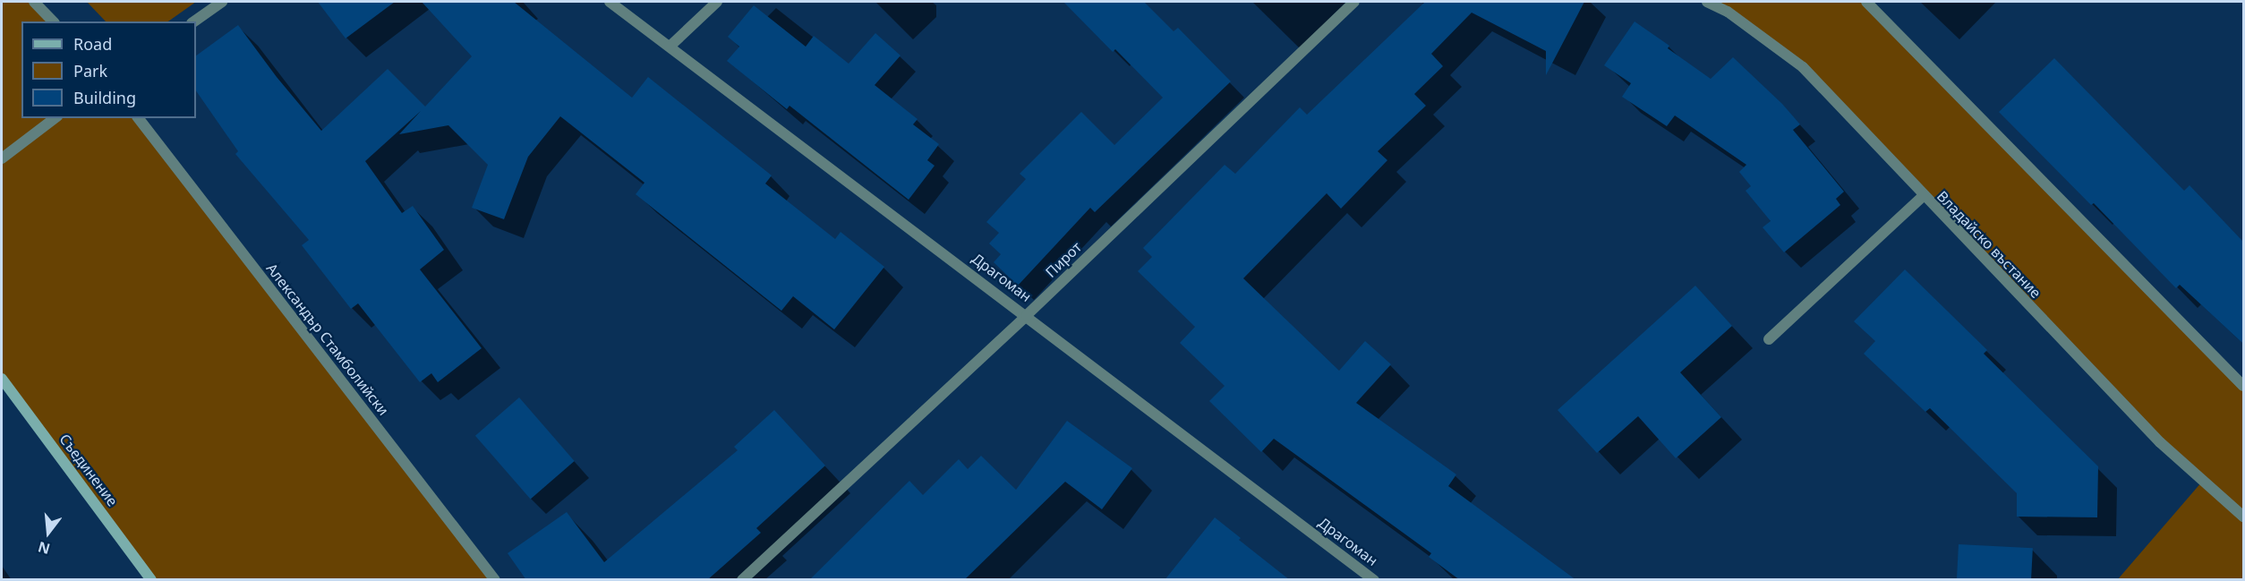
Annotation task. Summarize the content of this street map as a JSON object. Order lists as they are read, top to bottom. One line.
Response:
{"streets":{"street":["Владайско въстание","Пирот","Драгоман","Александър Стамболийски","Съединение"]},"crossings":[["Пирот","Драгоман"]],"legend":["Road","Park","Building"],"north":"bottom"}
